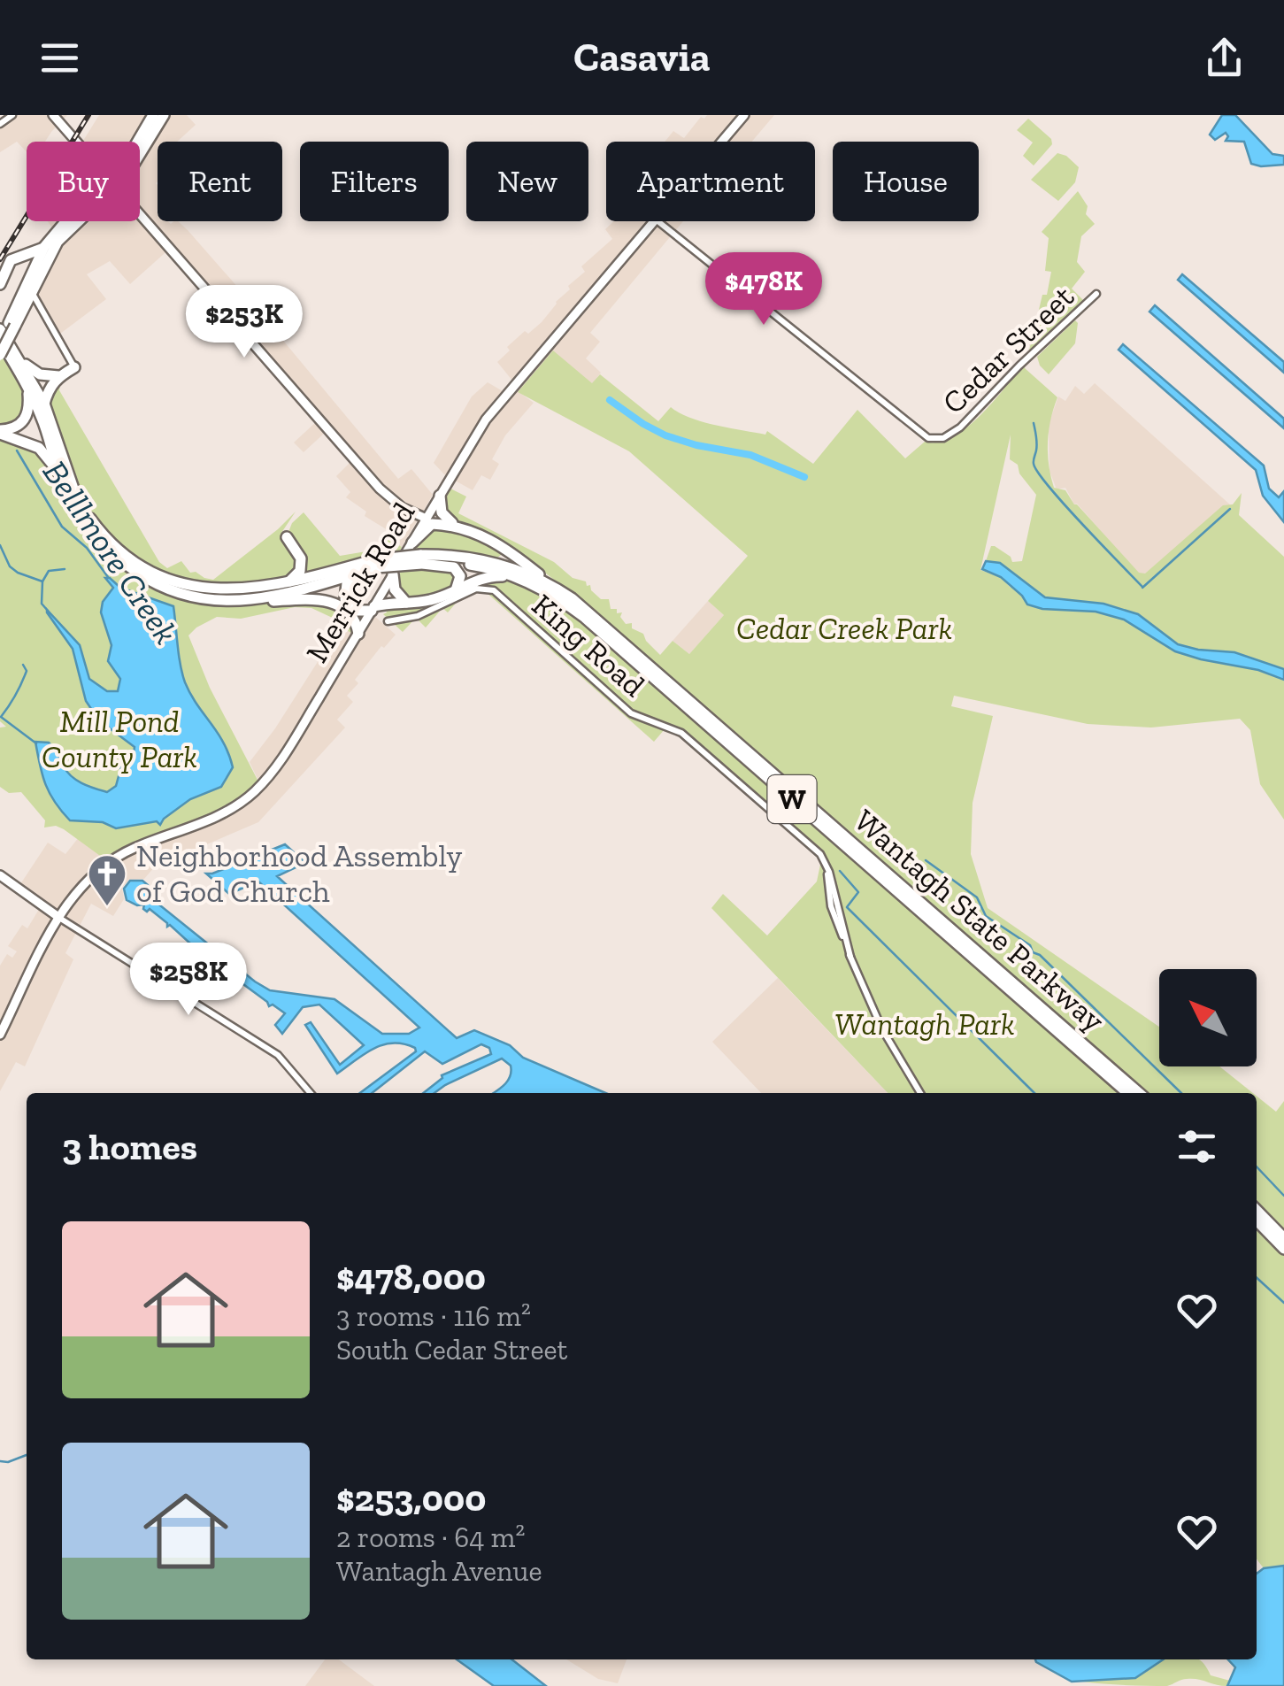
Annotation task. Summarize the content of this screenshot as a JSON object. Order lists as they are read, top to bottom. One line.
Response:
{"streets":{"highway":["W","Wantagh State Parkway"],"main road":["Merrick Road"],"street":["Cedar Street","King Road"]},"water":["Belllmore Creek"],"parks":["Cedar Creek Park","Mill Pond County Park","Wantagh Park"],"places":{"church":["Neighborhood Assembly of God Church"]},"north":"top left","page":{"header":"Casavia","chip":["Buy","Rent","Filters","New","Apartment","House"],"price":["$478K","$253K","$258K"],"heading":"3 homes","list":[{"name":"$478,000","note":"3 rooms · 116 m² · South Cedar Street"},{"name":"$253,000","note":"2 rooms · 64 m² · Wantagh Avenue"}]}}
